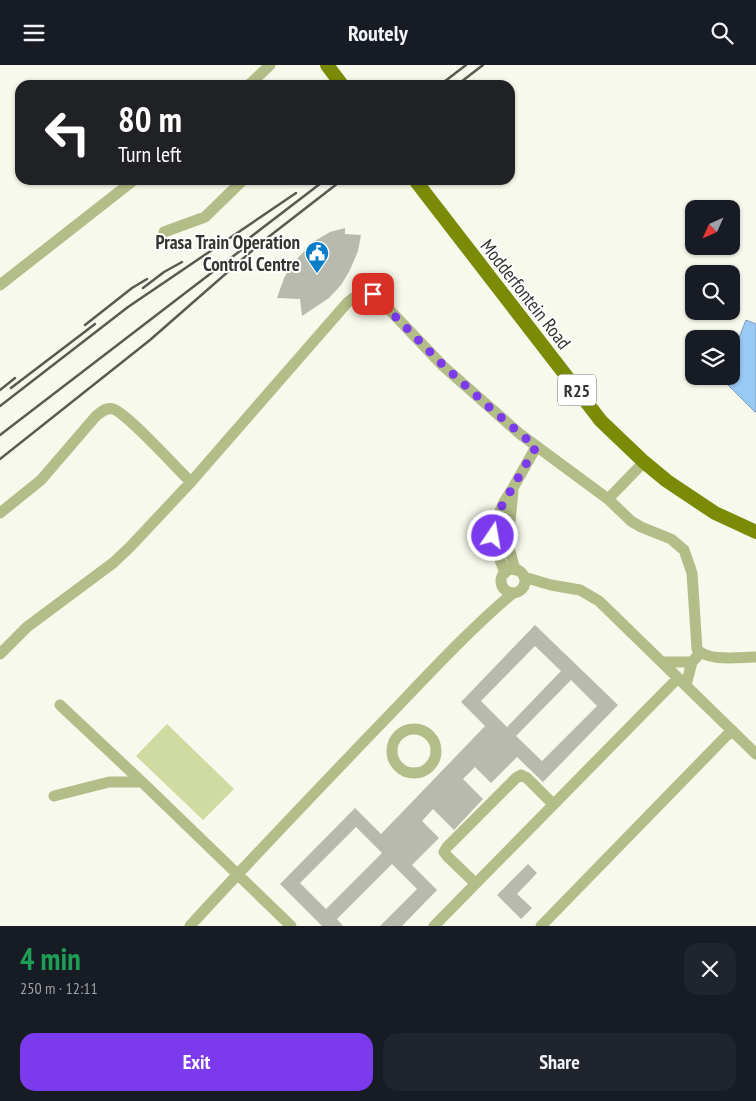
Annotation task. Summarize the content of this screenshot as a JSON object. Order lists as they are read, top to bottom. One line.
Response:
{"streets":{"main road":["Modderfontein Road","R25"]},"places":{"public building":["Prasa Train Operation Control Centre"]},"north":"bottom left","page":{"header":"Routely","turn":["80 m","Turn left"],"heading":["4 min","250 m · 12:11"],"buttons":["Exit","Share"]}}
